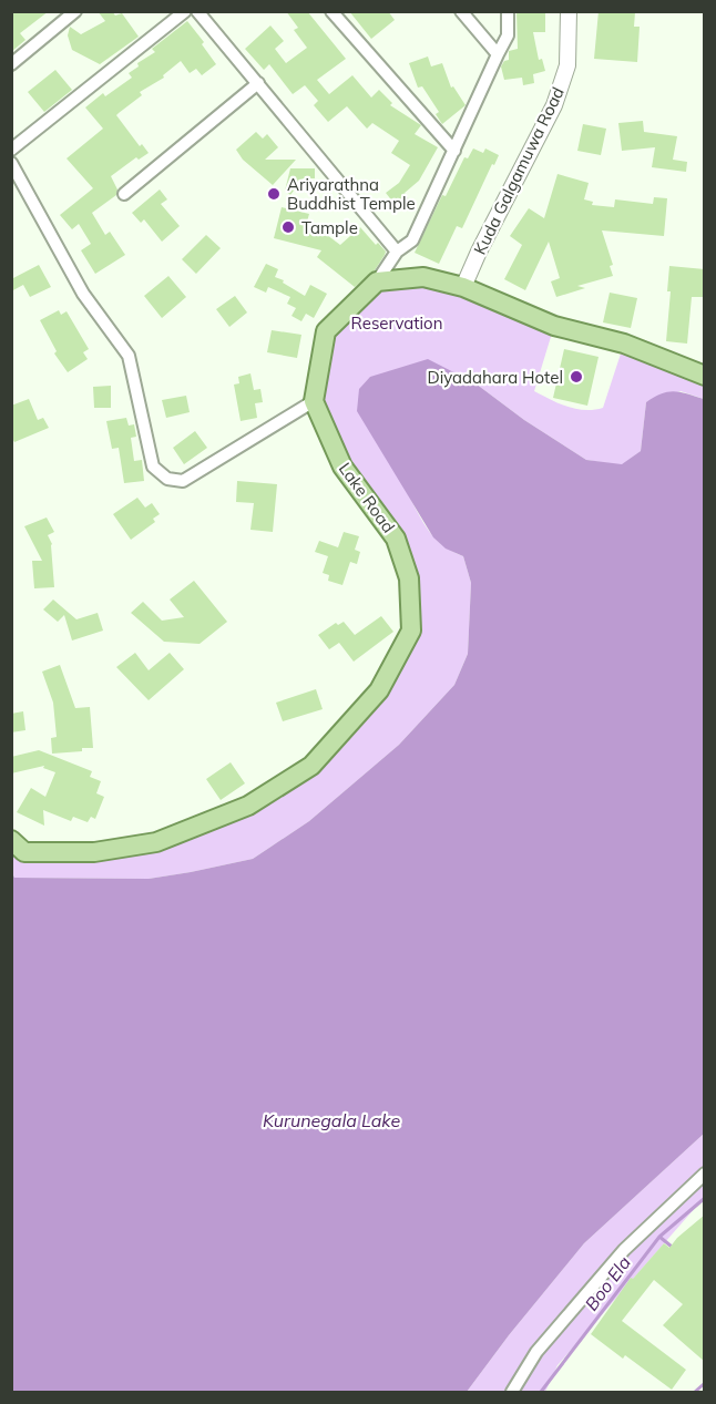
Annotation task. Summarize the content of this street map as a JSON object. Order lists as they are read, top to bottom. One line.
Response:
{"streets":{"main road":["Lake Road"],"street":["Kuda Galgamuwa Road"]},"water":["Kurunegala Lake","Boo Ela"],"parks":["Reservation"],"places":["Ariyarathna Buddhist Temple","Tample","Diyadahara Hotel"]}
